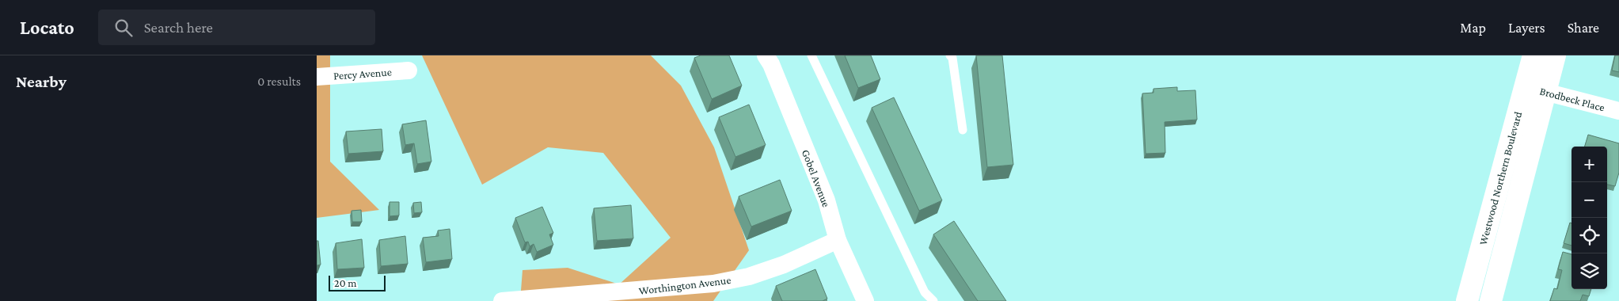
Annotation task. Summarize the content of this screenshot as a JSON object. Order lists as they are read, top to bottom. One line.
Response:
{"streets":{"main road":["Westwood Northern Boulevard"],"street":["Percy Avenue","Brodbeck Place","Gobel Avenue","Worthington Avenue"]},"crossings":[["Brodbeck Place","Westwood Northern Boulevard"],["Gobel Avenue","Worthington Avenue"]],"scale_bar":"20 m","page":{"header":"Locato","search":"Search here","nav":["Map","Layers","Share"],"heading":["Nearby","0 results"],"map_buttons":["+","−"],"scale":"20 m"}}
